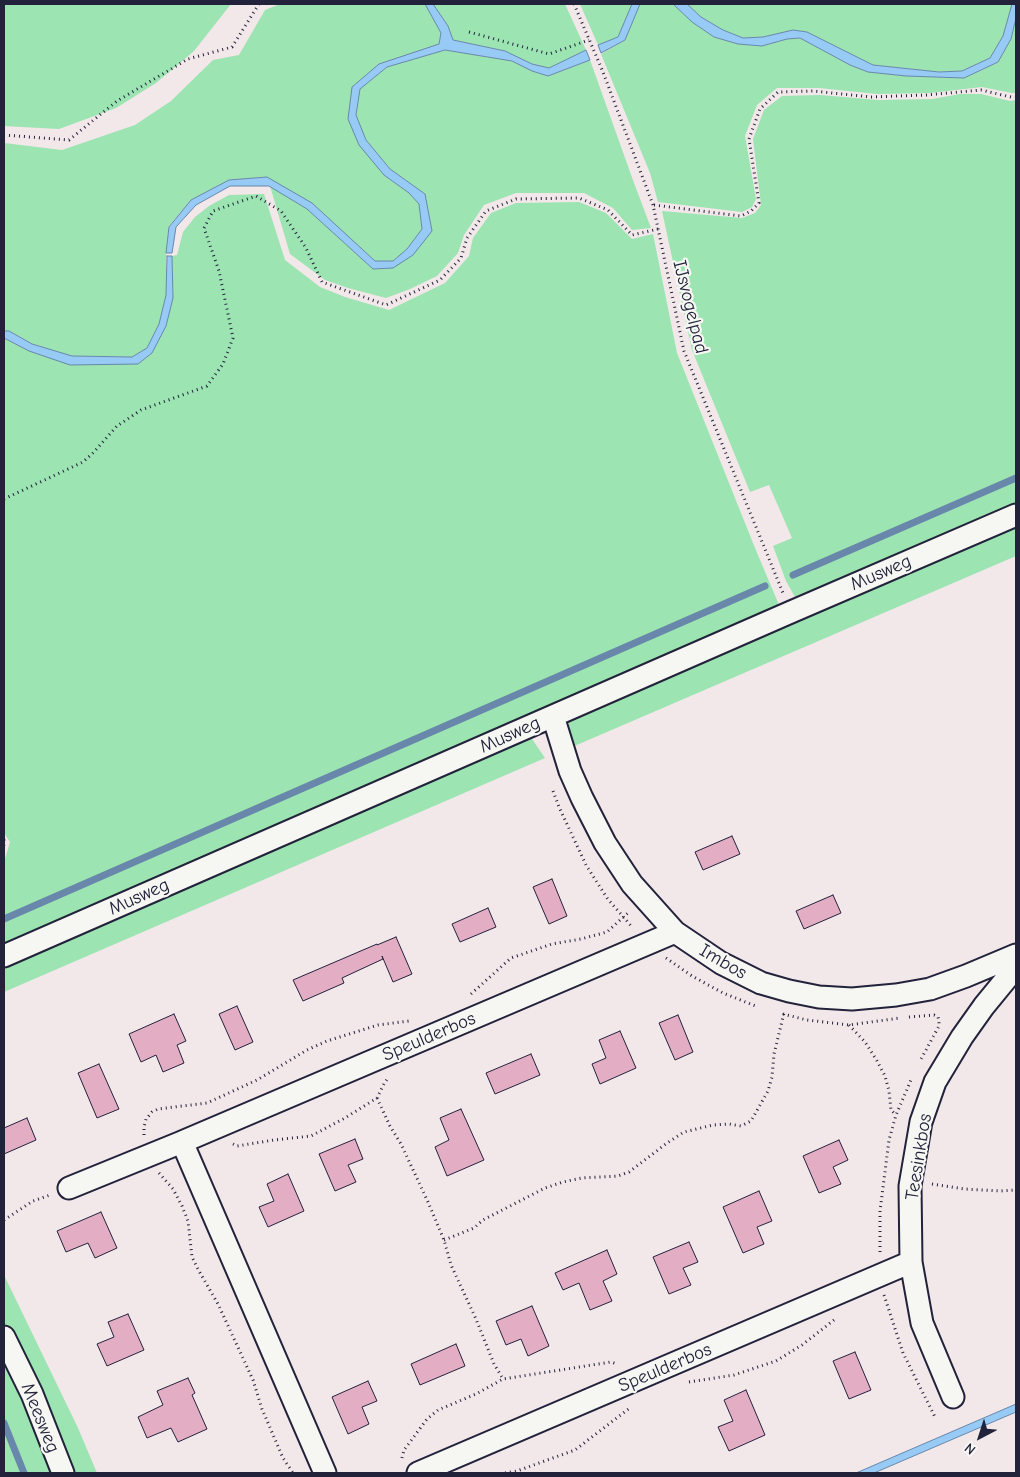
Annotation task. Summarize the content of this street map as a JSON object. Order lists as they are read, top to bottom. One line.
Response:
{"streets":{"street":["Musweg","Imbos","Speulderbos","Teesinkbos","Meesweg"],"path":["IJsvogelpad"]},"crossings":[["IJsvogelpad","Musweg"],["Musweg","Imbos"],["Imbos","Speulderbos"],["Speulderbos","Teesinkbos"]],"north":"bottom left"}
